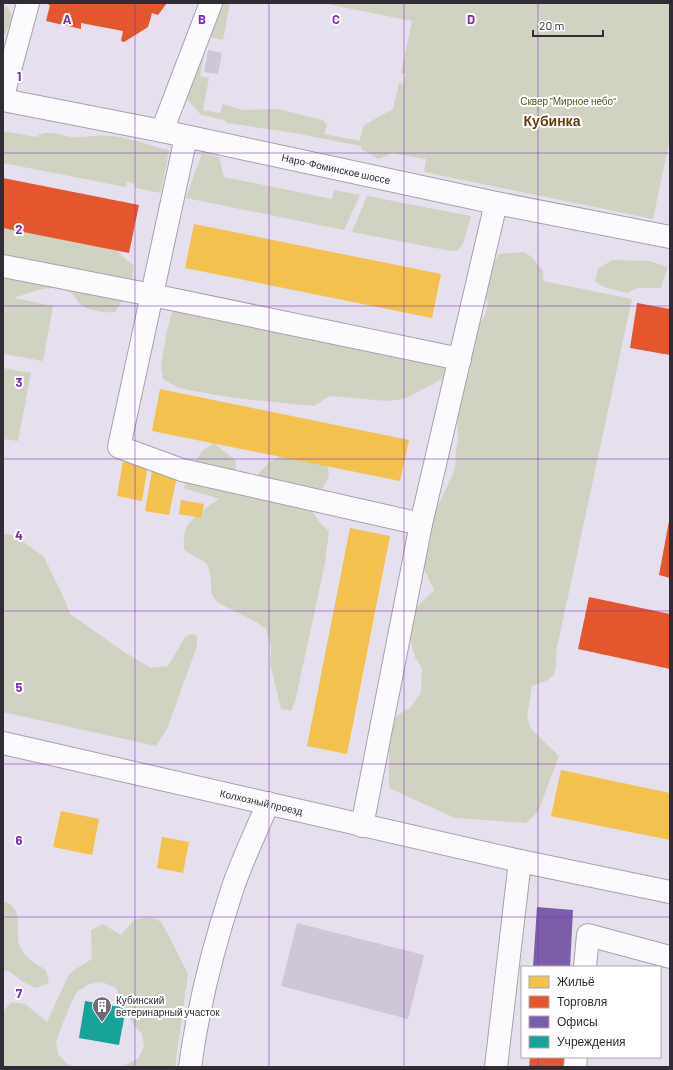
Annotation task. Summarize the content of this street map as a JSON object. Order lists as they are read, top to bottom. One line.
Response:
{"streets":{"street":["Наро-Фоминское шоссе","Колхозный проезд"]},"districts":["Кубинка"],"parks":["Сквер \"Мирное небо\""],"places":{"building":["Кубинский ветеринарный участок"]},"legend":["Жильё","Торговля","Офисы","Учреждения"],"scale_bar":"20 m","grid":{"columns":["A","B","C","D"],"rows":["1","2","3","4","5","6","7"]}}
